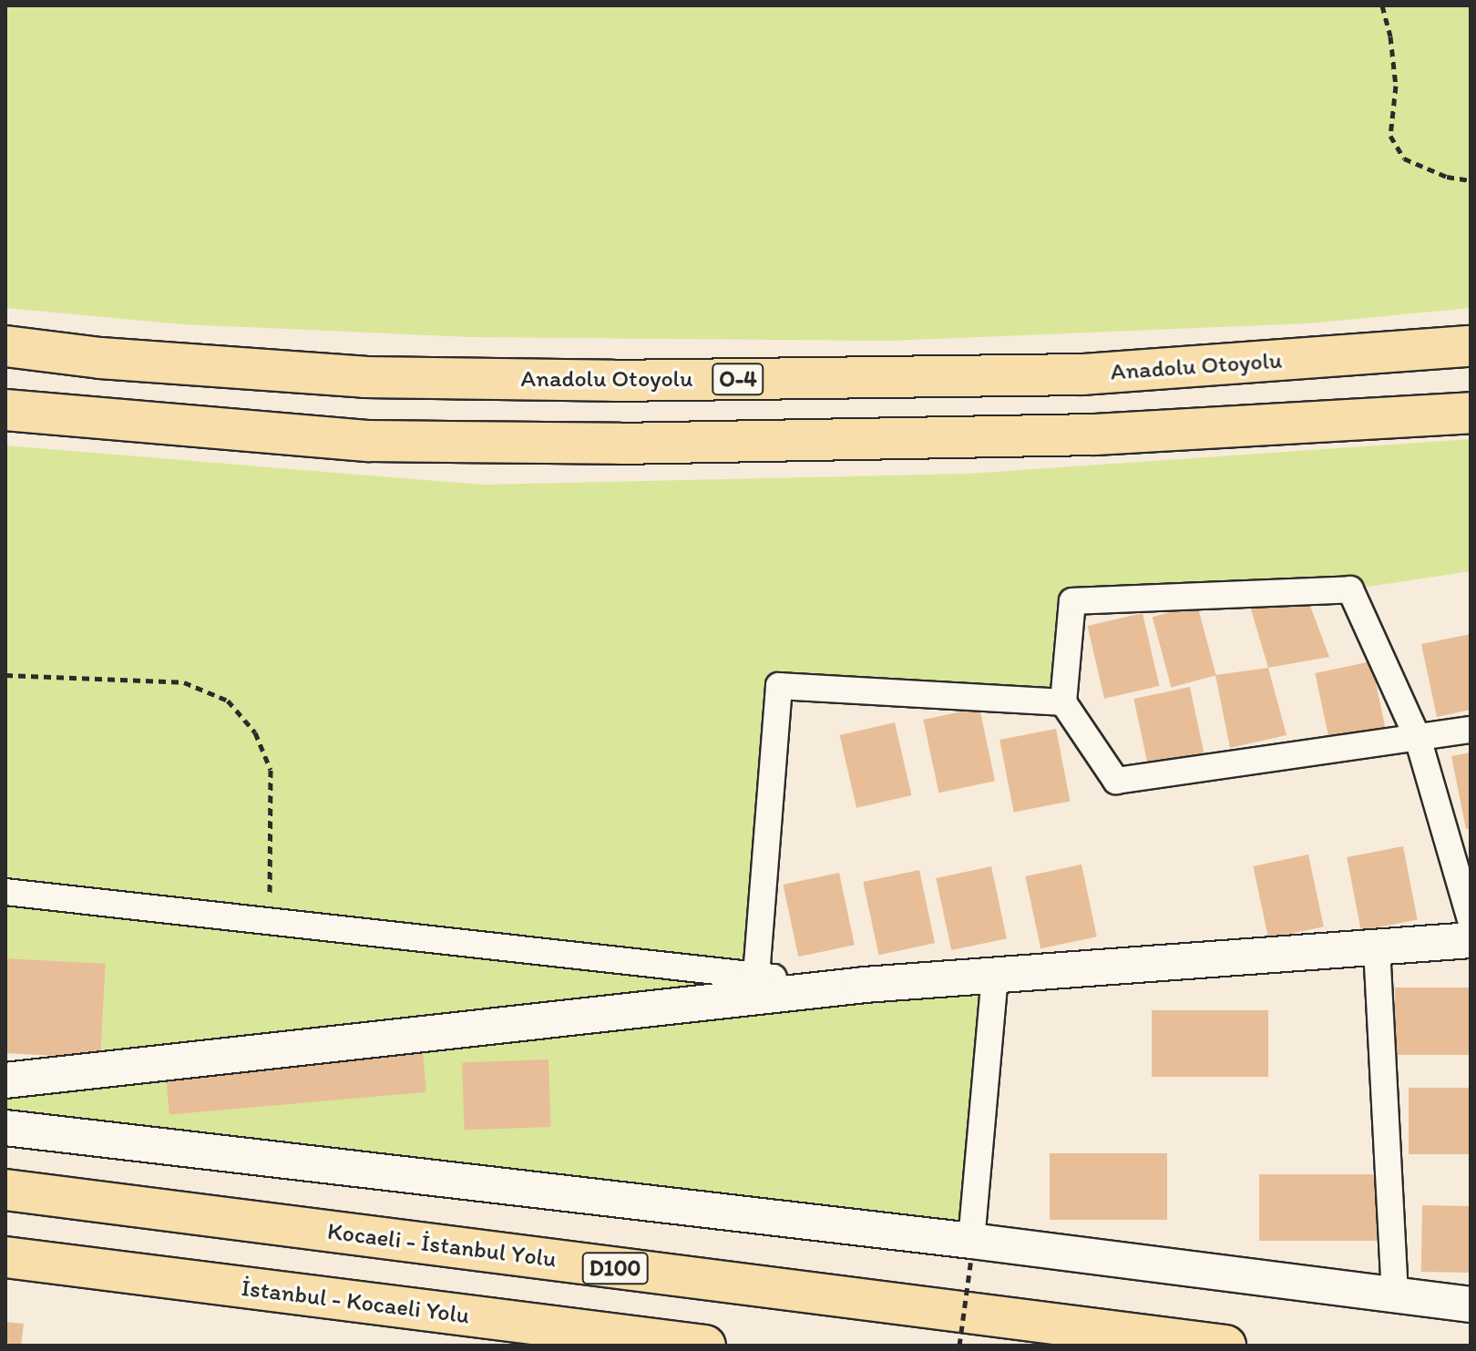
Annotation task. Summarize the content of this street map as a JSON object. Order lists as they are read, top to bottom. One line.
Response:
{"streets":{"highway":["Anadolu Otoyolu","O-4","Kocaeli - İstanbul Yolu","D100","İstanbul - Kocaeli Yolu"]}}
